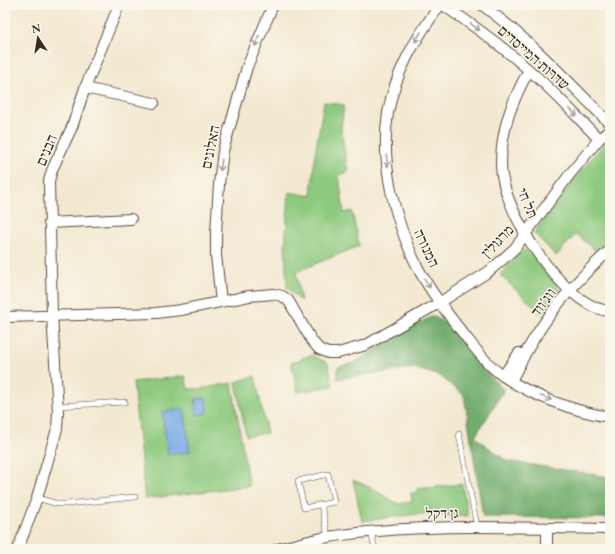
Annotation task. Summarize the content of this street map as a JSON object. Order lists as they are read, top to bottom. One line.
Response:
{"streets":{"street":["שדרות המייסדים","האלונים","הבנים","תל חי","מרגולין","המנורה","ווג'ווד","גן דקל"]},"crossings":[["שדרות המייסדים","תל חי"],["שדרות המייסדים","מרגולין"],["תל חי","מרגולין"],["תל חי","ווג'ווד"],["מרגולין","המנורה"],["המנורה","ווג'ווד"]],"one_way":["האלונים","המנורה"],"north":"top"}
